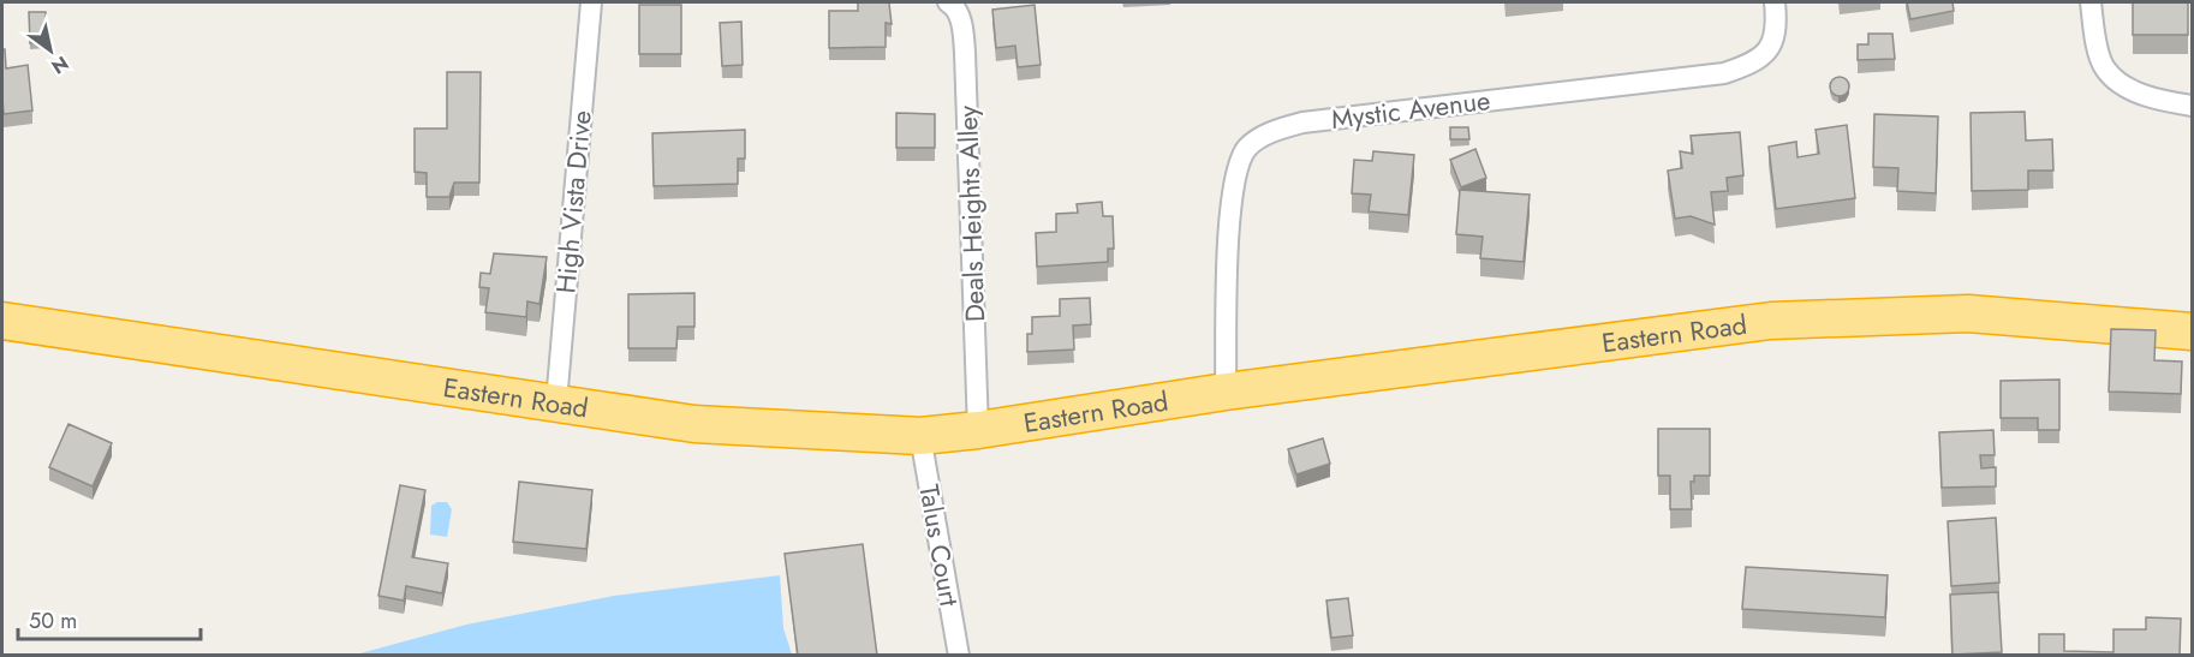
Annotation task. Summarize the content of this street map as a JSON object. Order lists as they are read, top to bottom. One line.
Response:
{"streets":{"highway":["Eastern Road"],"street":["Mystic Avenue","High Vista Drive","Deals Heights Alley","Talus Court"]},"crossings":[["Mystic Avenue","Eastern Road"],["High Vista Drive","Eastern Road"],["Deals Heights Alley","Eastern Road"],["Eastern Road","Talus Court"]],"scale_bar":"50 m","north":"bottom right"}
